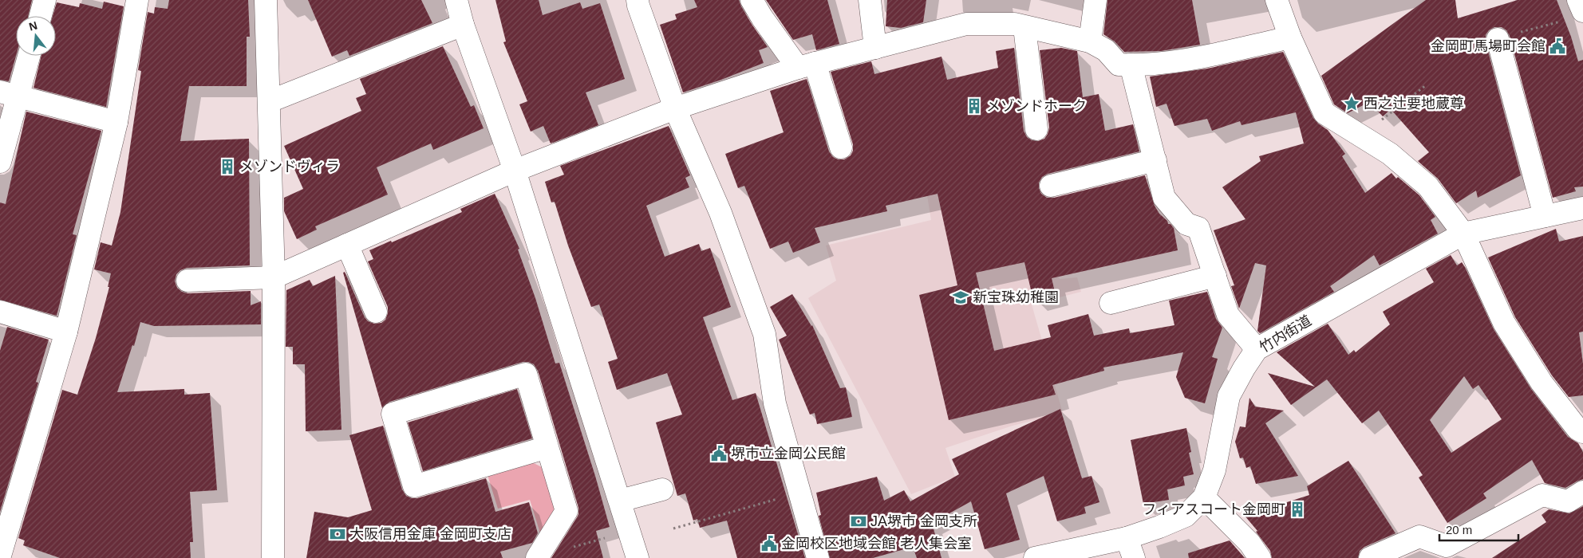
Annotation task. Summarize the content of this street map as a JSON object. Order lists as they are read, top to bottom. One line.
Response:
{"streets":{"street":["竹内街道"]},"places":{"public building":["金岡町馬場町会館","堺市立金岡公民館","金岡校区地域会館 老人集会室"],"place":["西之辻要地蔵尊"],"building":["メゾンドホーク","メゾンドヴィラ","フィアスコート金岡町"],"school or university":["新宝珠幼稚園"],"bank":["JA堺市 金岡支所","大阪信用金庫 金岡町支店"]},"scale_bar":"20 m","north":"top"}
